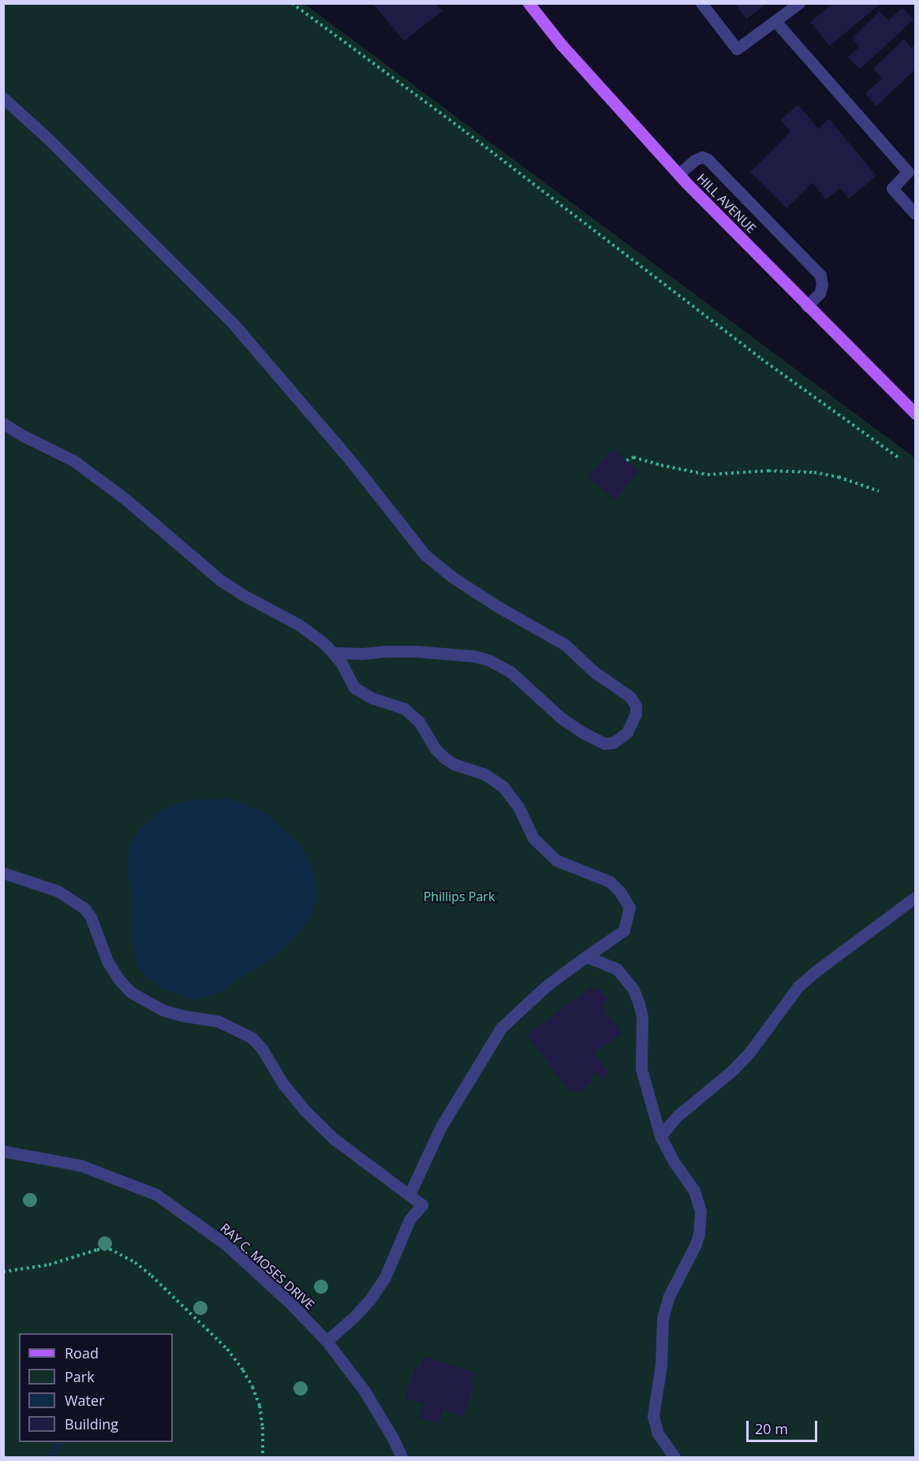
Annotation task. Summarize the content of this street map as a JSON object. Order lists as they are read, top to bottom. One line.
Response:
{"streets":{"main road":["HILL AVENUE"],"street":["RAY C. MOSES DRIVE"]},"parks":["Phillips Park"],"legend":["Road","Park","Water","Building"],"scale_bar":"20 m"}
